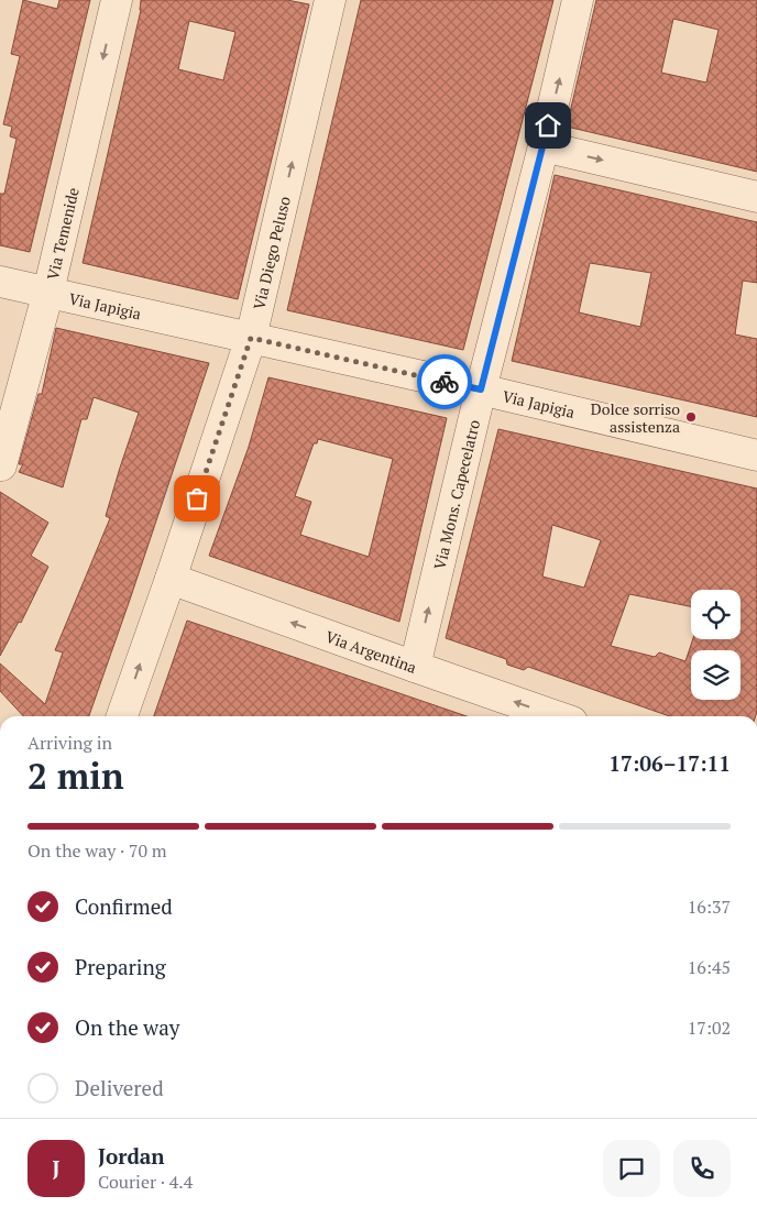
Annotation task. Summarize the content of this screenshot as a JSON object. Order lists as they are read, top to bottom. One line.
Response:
{"streets":{"street":["Via Temenide","Via Diego Peluso","Via Japigia","Via Mons. Capecelatro","Via Argentina"]},"crossings":[["Via Temenide","Via Japigia"],["Via Diego Peluso","Via Japigia"],["Via Diego Peluso","Via Argentina"],["Via Japigia","Via Mons. Capecelatro"],["Via Mons. Capecelatro","Via Argentina"]],"one_way":["Via Temenide","Via Diego Peluso","Via Mons. Capecelatro","Via Argentina"],"places":["Dolce sorriso assistenza"],"page":{"heading":["2 min","Arriving in","17:06–17:11"],"panel":["Jordan","Courier · 4.4"],"bar":"On the way · 70 m","list":[["Confirmed","16:37"],["Preparing","16:45"],["On the way","17:02"],"Delivered"],"round":"J"}}
